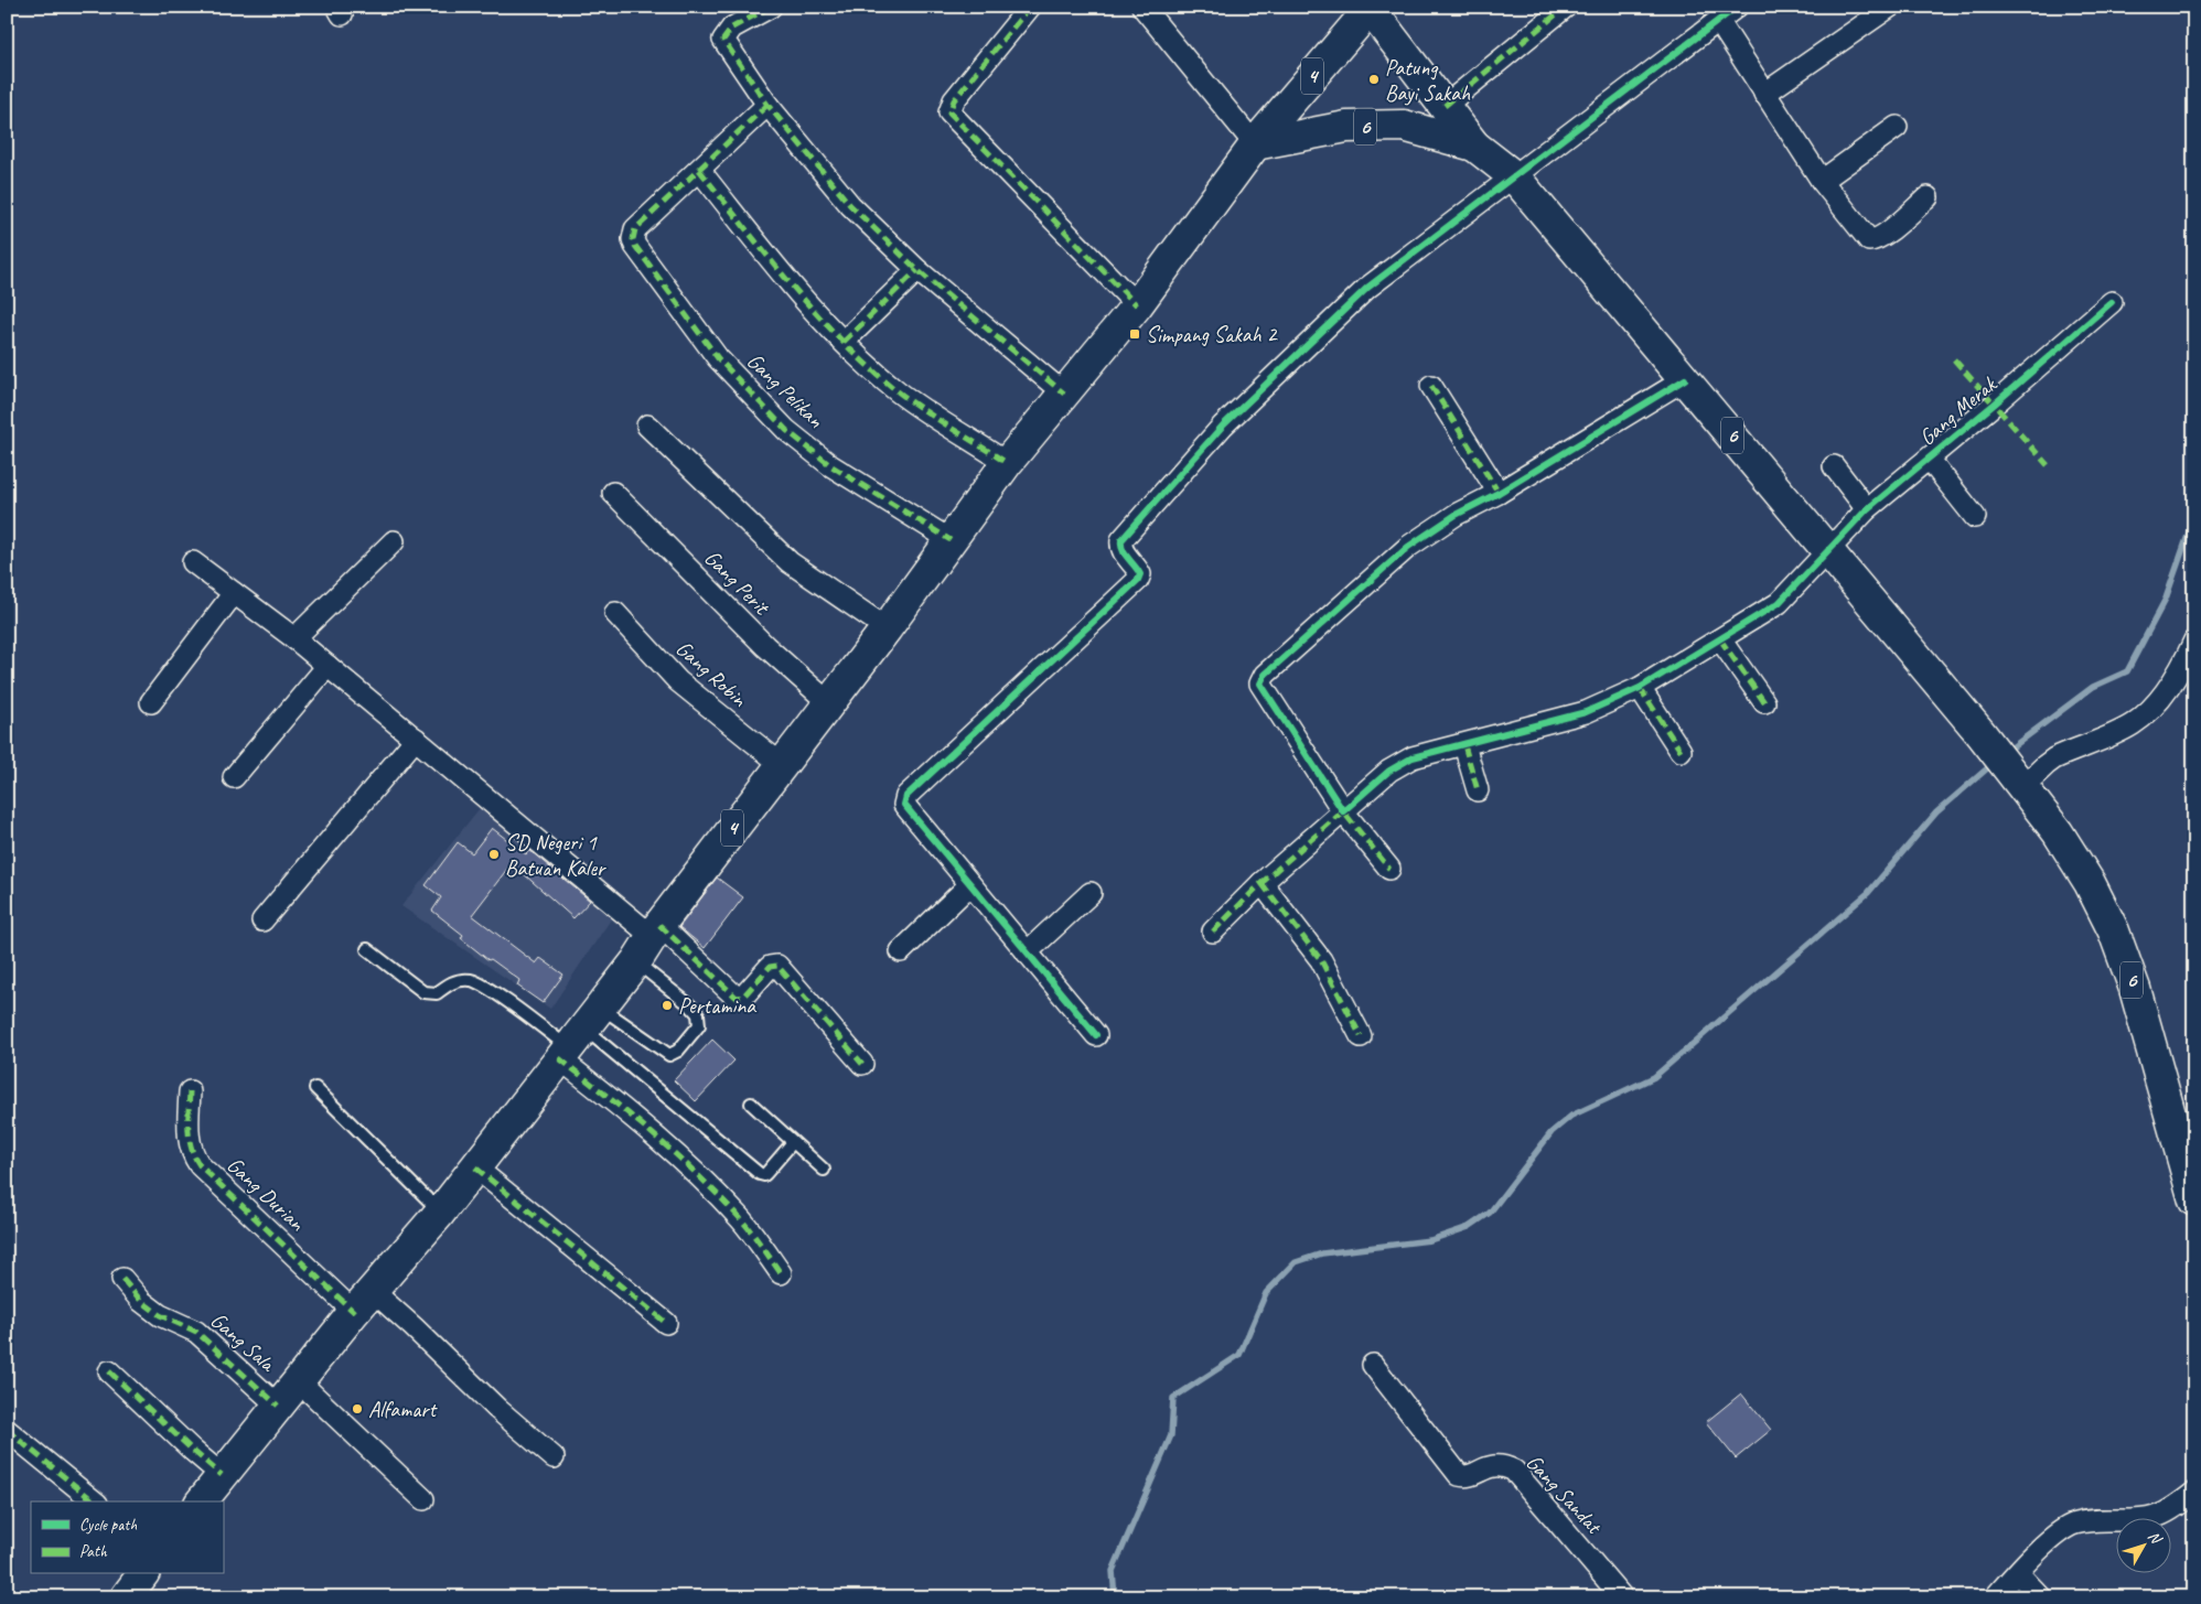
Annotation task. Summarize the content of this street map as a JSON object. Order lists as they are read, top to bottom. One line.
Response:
{"streets":{"highway":["4","6"],"street":["Gang Pelikan","Gang Merak","Gang Perit","Gang Robin","Gang Durian","Gang Sala","Gang Sandat"]},"crossings":[["4","6"],["4","Gang Pelikan"],["4","Gang Perit"],["4","Gang Robin"],["4","Gang Durian"],["4","Gang Sala"],["6","Gang Merak"]],"places":{"other":["Patung Bayi Sakah","SD Negeri 1 Batuan Kaler","Pertamina","Alfamart"],"transit":["Simpang Sakah 2"]},"legend":["Cycle path","Path"],"north":"top right"}
